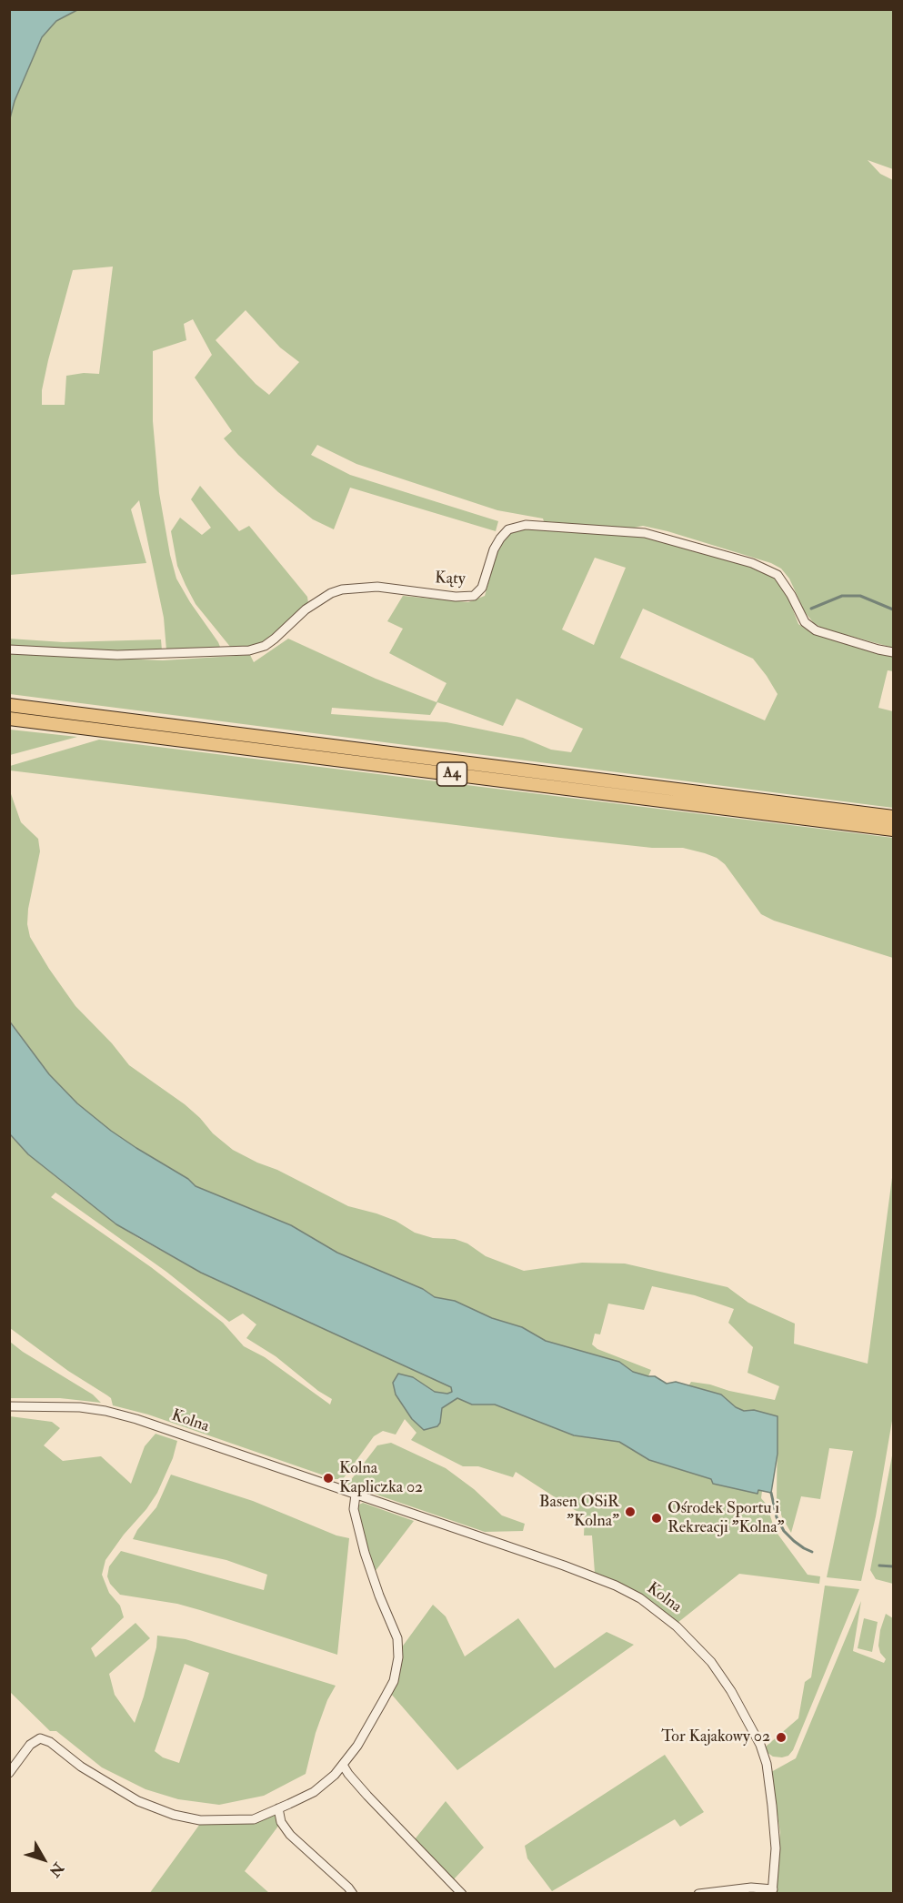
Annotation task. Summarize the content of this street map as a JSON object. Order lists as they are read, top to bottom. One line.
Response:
{"streets":{"highway":["A4"],"street":["Kąty","Kolna"]},"places":["Kolna Kapliczka 02","Basen OSiR \"Kolna\"","Ośrodek Sportu i Rekreacji \"Kolna\"","Tor Kajakowy 02"],"north":"bottom right"}
